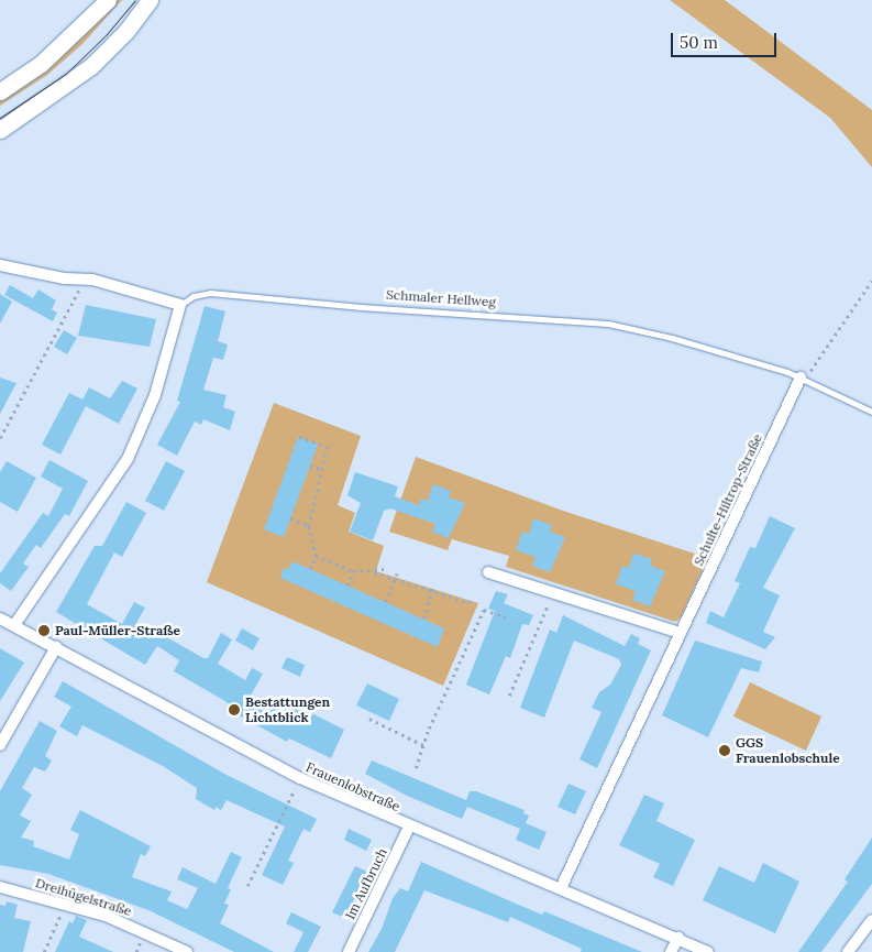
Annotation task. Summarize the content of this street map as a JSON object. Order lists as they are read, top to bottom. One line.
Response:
{"streets":{"street":["Schulte-Hiltrop-Straße","Frauenlobstraße","Im Aufbruch","Dreihügelstraße"],"lane":["Schmaler Hellweg"]},"crossings":[["Schmaler Hellweg","Schulte-Hiltrop-Straße"],["Schulte-Hiltrop-Straße","Frauenlobstraße"],["Frauenlobstraße","Im Aufbruch"]],"places":["Paul-Müller-Straße","Bestattungen Lichtblick","GGS Frauenlobschule"],"scale_bar":"50 m"}
